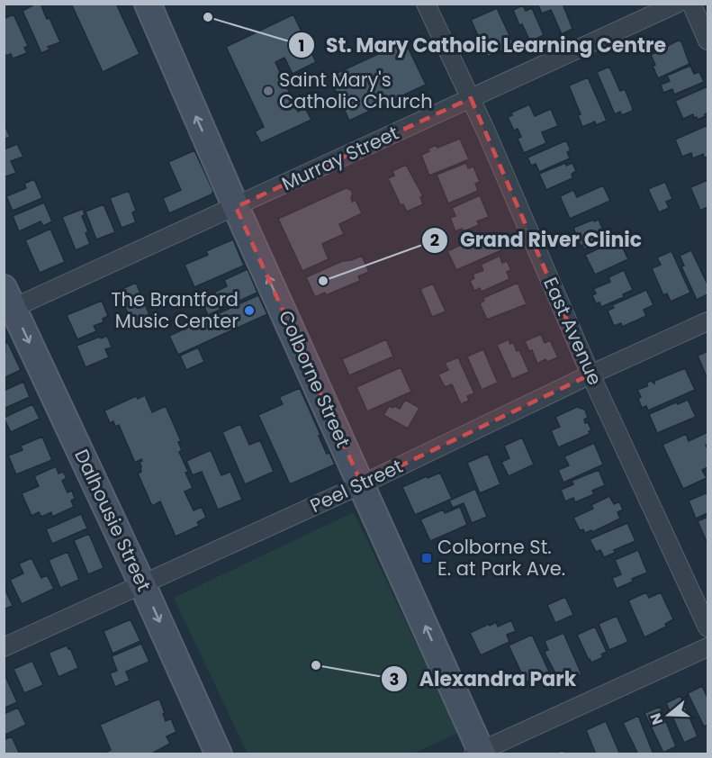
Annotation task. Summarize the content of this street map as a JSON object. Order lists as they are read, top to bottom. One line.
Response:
{"streets":{"main road":["Colborne Street","Dalhousie Street"],"street":["Murray Street","East Avenue","Peel Street"]},"crossings":[["Murray Street","East Avenue"],["Murray Street","Colborne Street"],["Murray Street","Dalhousie Street"],["East Avenue","Peel Street"],["Colborne Street","Peel Street"],["Peel Street","Dalhousie Street"]],"one_way":["Colborne Street","Dalhousie Street"],"places":{"other":["St. Mary Catholic Learning Centre","Saint Mary's Catholic Church","Grand River Clinic","The Brantford Music Center","Alexandra Park"],"transit":["Colborne St. E. at Park Ave."]},"north":"left"}
